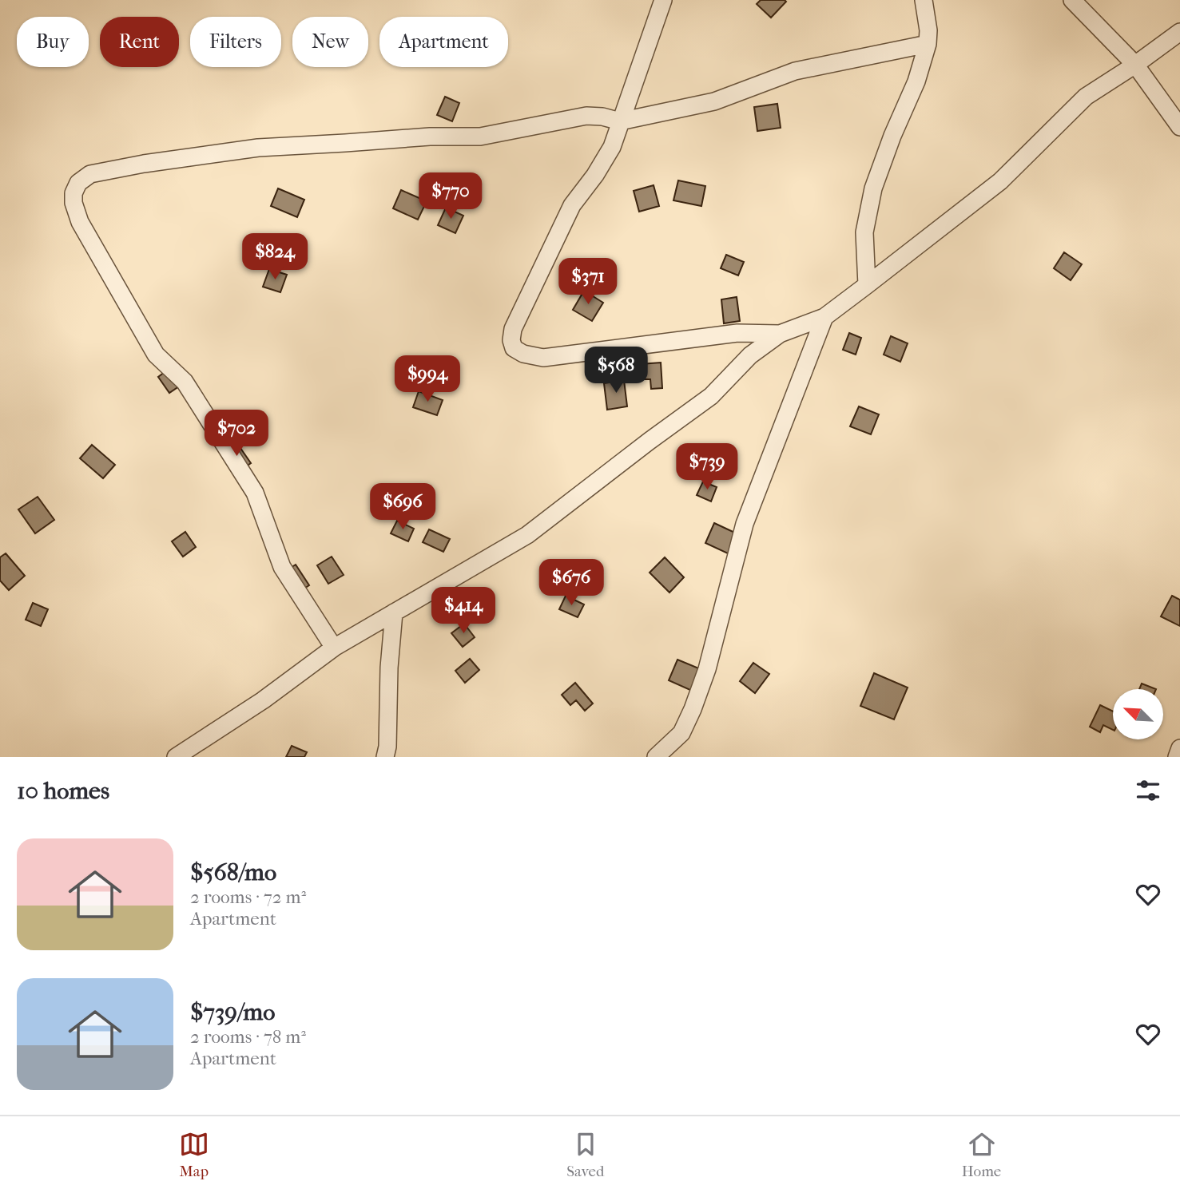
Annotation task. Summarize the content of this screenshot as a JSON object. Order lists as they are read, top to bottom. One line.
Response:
{"north":"top left","page":{"chip":["Buy","Rent","Filters","New","Apartment"],"price":["$770","$824","$371","$568","$994","$702","$739","$696","$676","$414"],"heading":"10 homes","list":[{"name":"$568/mo","note":"2 rooms · 72 m² · Apartment"},{"name":"$739/mo","note":"2 rooms · 78 m² · Apartment"}],"tabs":["Map","Saved","Home"]}}
